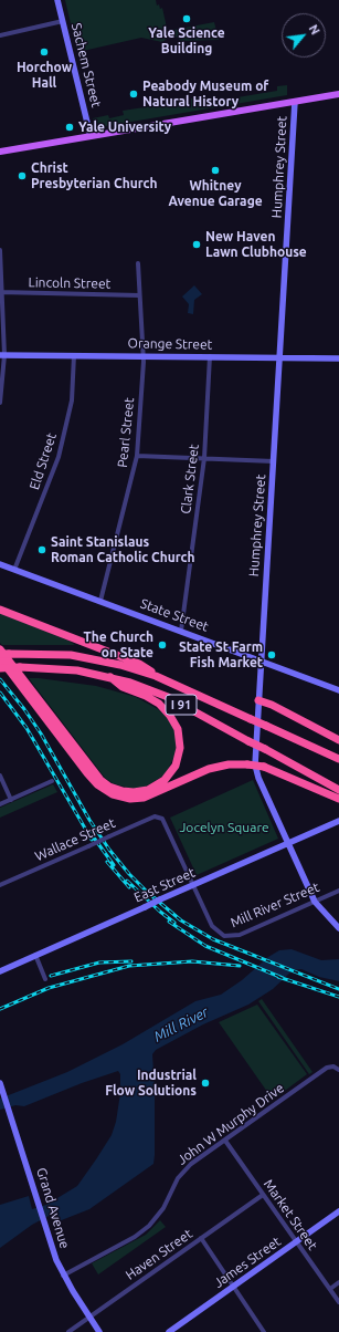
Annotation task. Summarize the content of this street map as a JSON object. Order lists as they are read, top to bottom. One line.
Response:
{"streets":{"highway":["I 91"],"main road":["Sachem Street","Humphrey Street","Orange Street","State Street","East Street","Grand Avenue","James Street"],"street":["Lincoln Street","Pearl Street","Eld Street","Clark Street","Wallace Street","Mill River Street","John W Murphy Drive","Market Street","Haven Street"]},"crossings":[["Humphrey Street","Orange Street"],["Humphrey Street","State Street"],["Humphrey Street","East Street"],["Humphrey Street","Mill River Street"],["Lincoln Street","Pearl Street"],["Orange Street","Pearl Street"],["Orange Street","Eld Street"],["Orange Street","Clark Street"],["Pearl Street","State Street"],["Eld Street","State Street"],["Clark Street","State Street"],["Wallace Street","East Street"],["Wallace Street","Mill River Street"],["East Street","Mill River Street"],["John W Murphy Drive","Grand Avenue"],["John W Murphy Drive","Market Street"],["Grand Avenue","Haven Street"],["Market Street","Haven Street"],["Market Street","James Street"]],"water":["Mill River"],"parks":["Jocelyn Square"],"places":["Yale Science Building","Horchow Hall","Peabody Museum of Natural History","Yale University","Whitney Avenue Garage","Christ Presbyterian Church","New Haven Lawn Clubhouse","Saint Stanislaus Roman Catholic Church","The Church on State","State St Farm Fish Market","Industrial Flow Solutions"],"north":"top right"}
